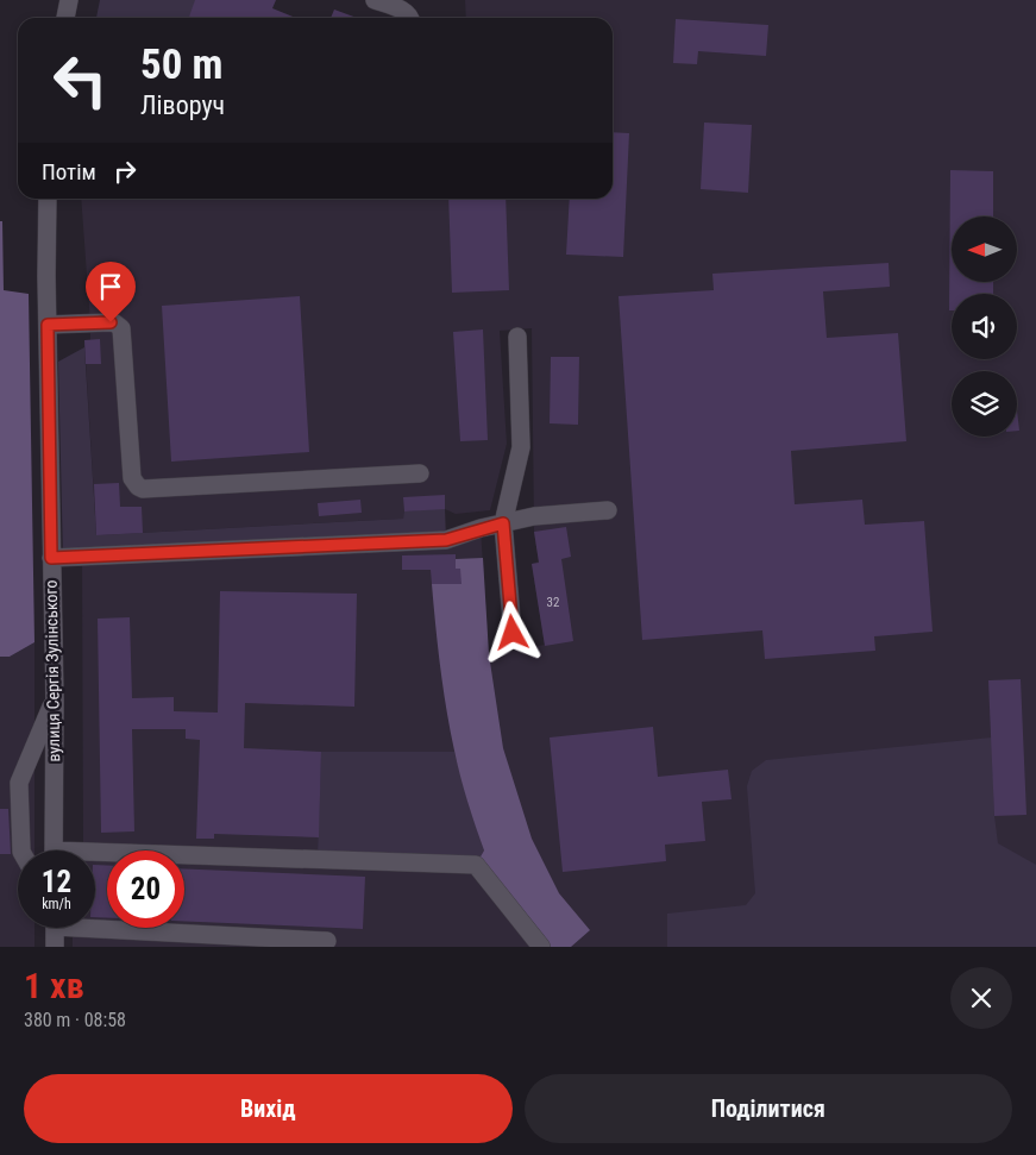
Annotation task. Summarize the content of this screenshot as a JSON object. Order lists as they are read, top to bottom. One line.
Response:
{"streets":{"street":["вулиця Сергія Зулінського"]},"house_numbers":["32"],"north":"left","page":{"turn":["50 m","Ліворуч"],"then":"Потім","speed":"12 km/h","limit":"20","heading":["1 хв","380 m · 08:58"],"buttons":["Вихід","Поділитися"]}}
